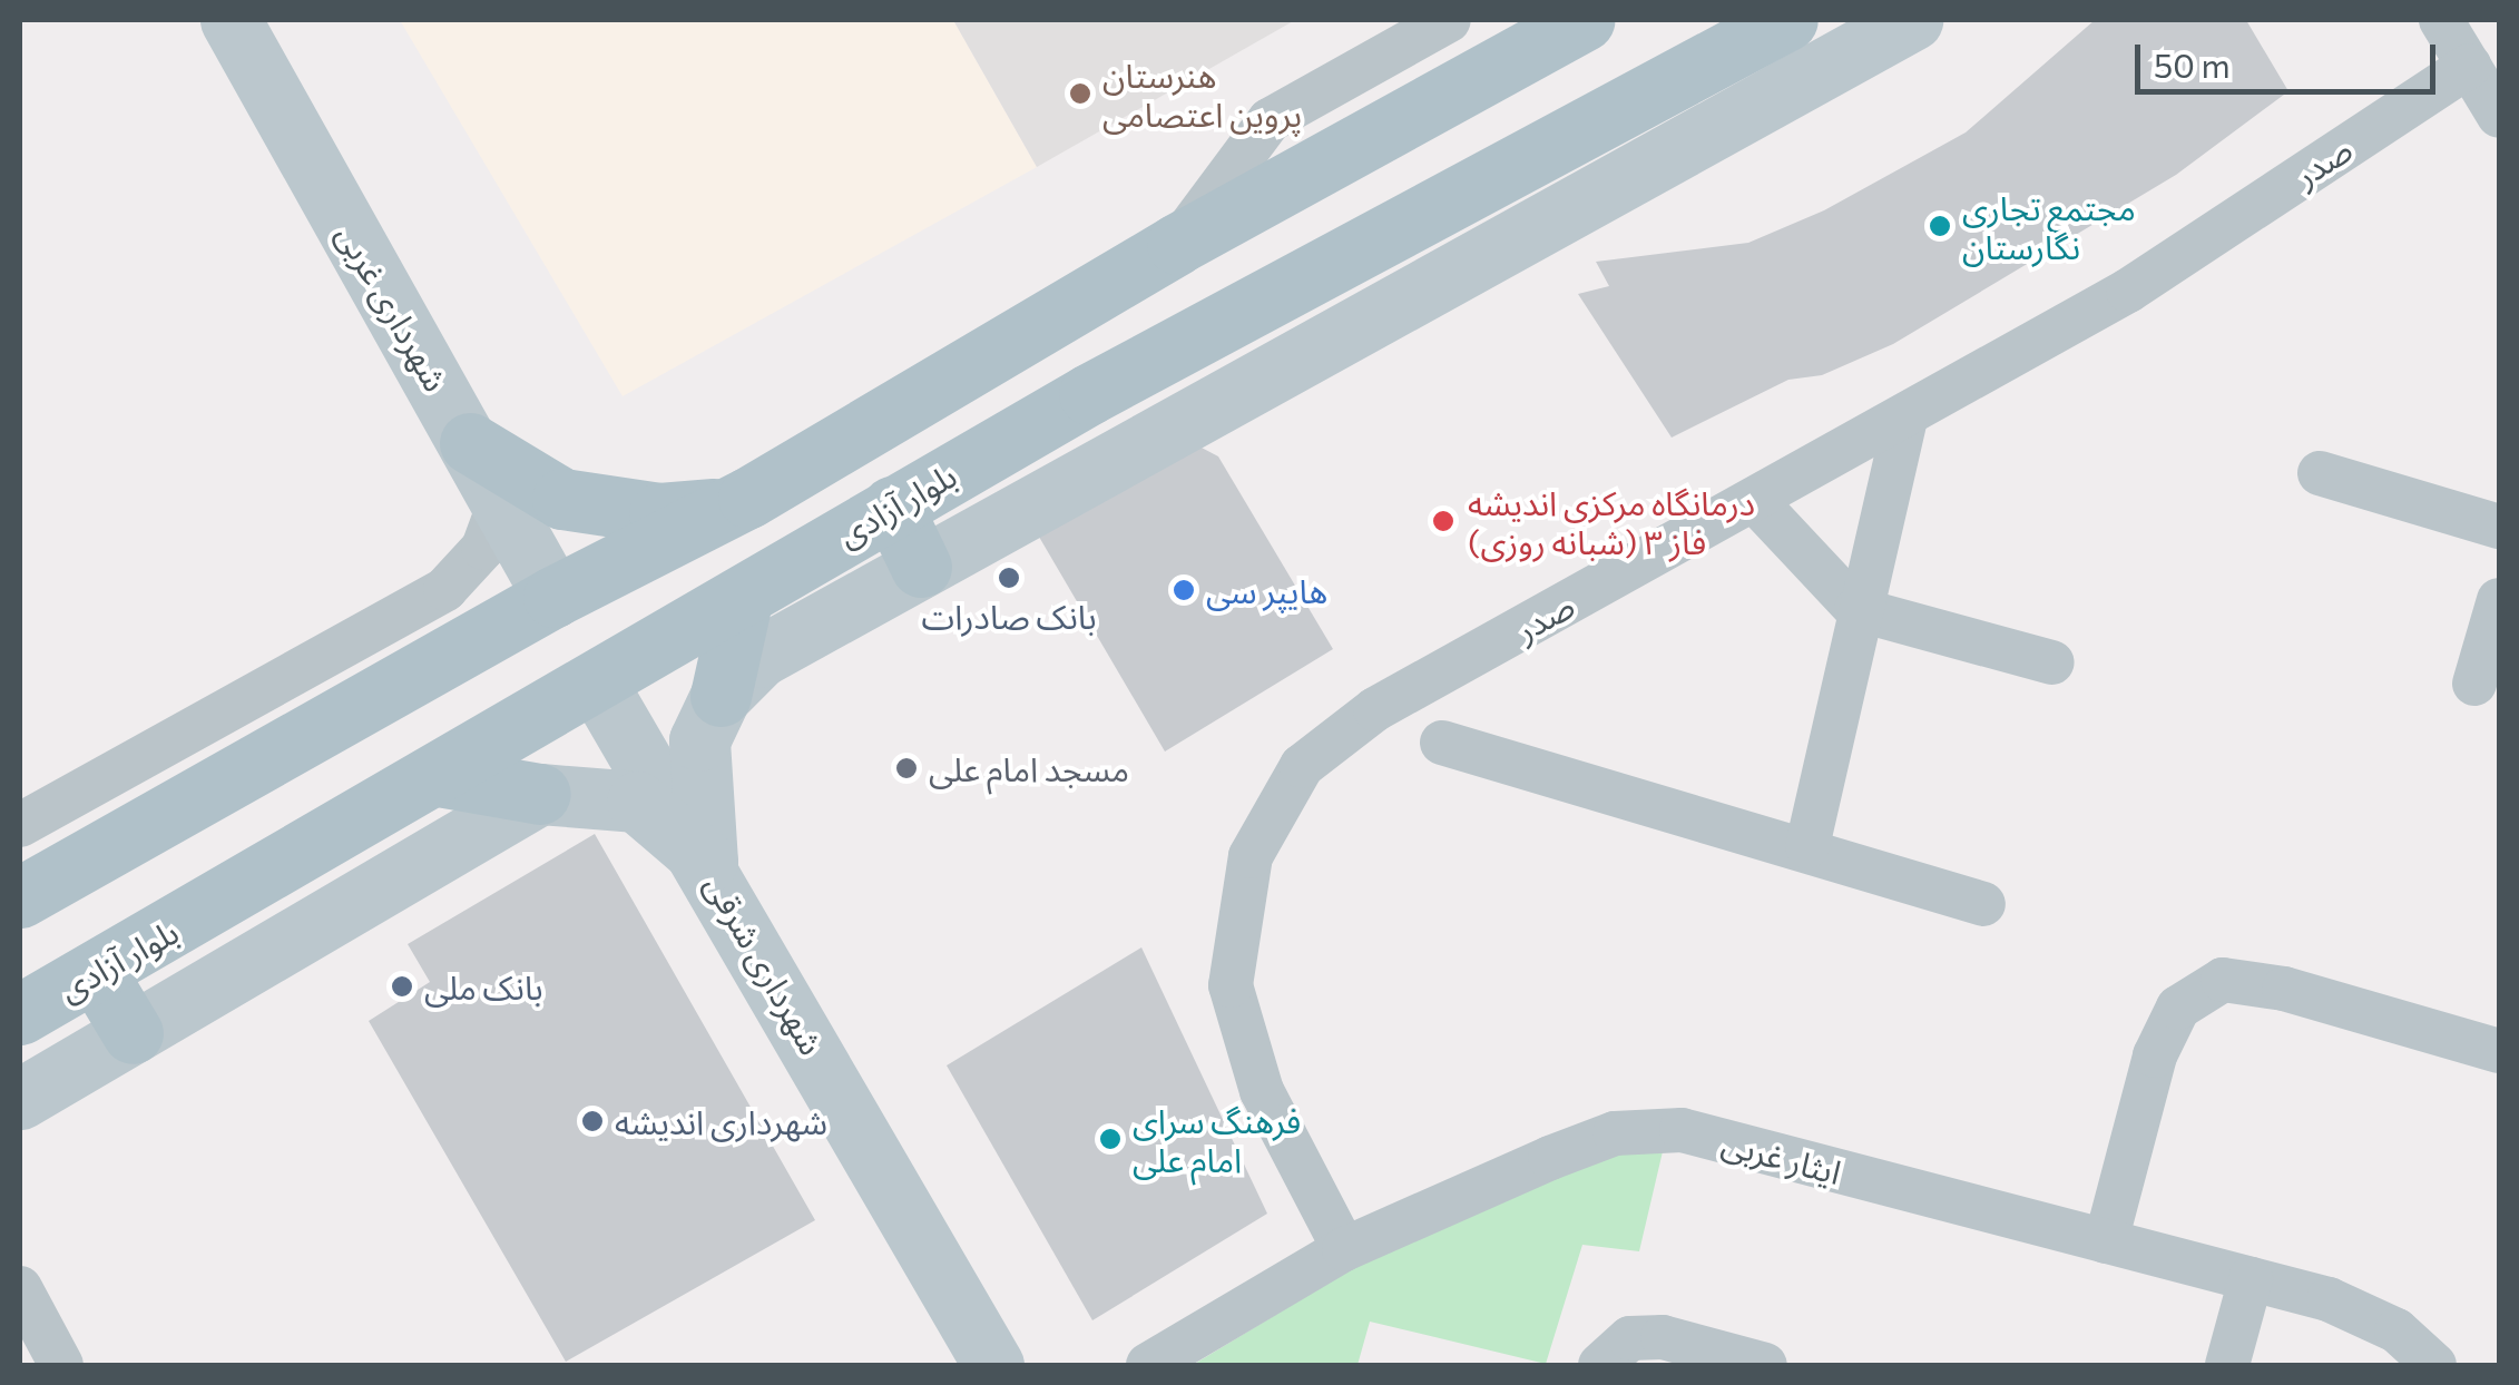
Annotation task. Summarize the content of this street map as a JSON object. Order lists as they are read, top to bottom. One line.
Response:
{"streets":{"main road":["بلوار آزادی"],"street":["صدر","شهرداری غربی","شهرداری شرقی","ایثار غربی"]},"crossings":[["صدر","ایثار غربی"],["بلوار آزادی","شهرداری شرقی"]],"places":["هنرستان پروین اعتصامی","مجتمع تجاری نگارستان","درمانگاه مرکزی اندیشه فاز ۳ (شبانه روزی)","بانک صادرات","هایپر سی","مسجد امام علی","بانک ملی","شهرداری اندیشه","فرهنگ سرای امام علی"],"scale_bar":"50 m"}
